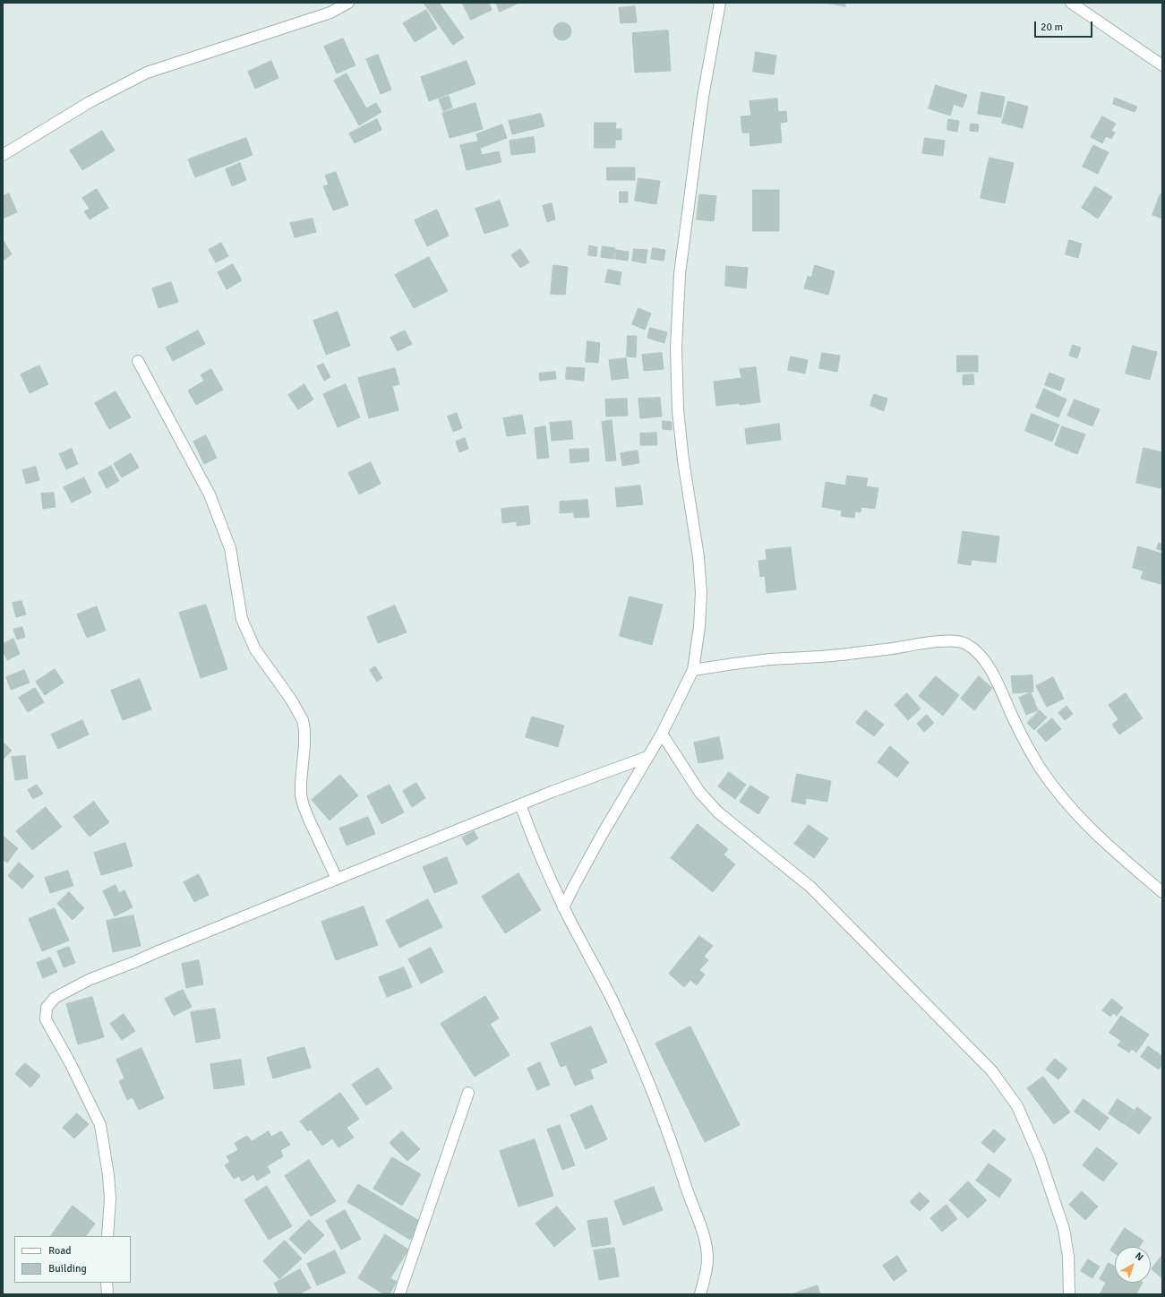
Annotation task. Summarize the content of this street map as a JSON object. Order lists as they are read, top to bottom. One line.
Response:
{"legend":["Road","Building"],"scale_bar":"20 m","north":"top right"}
